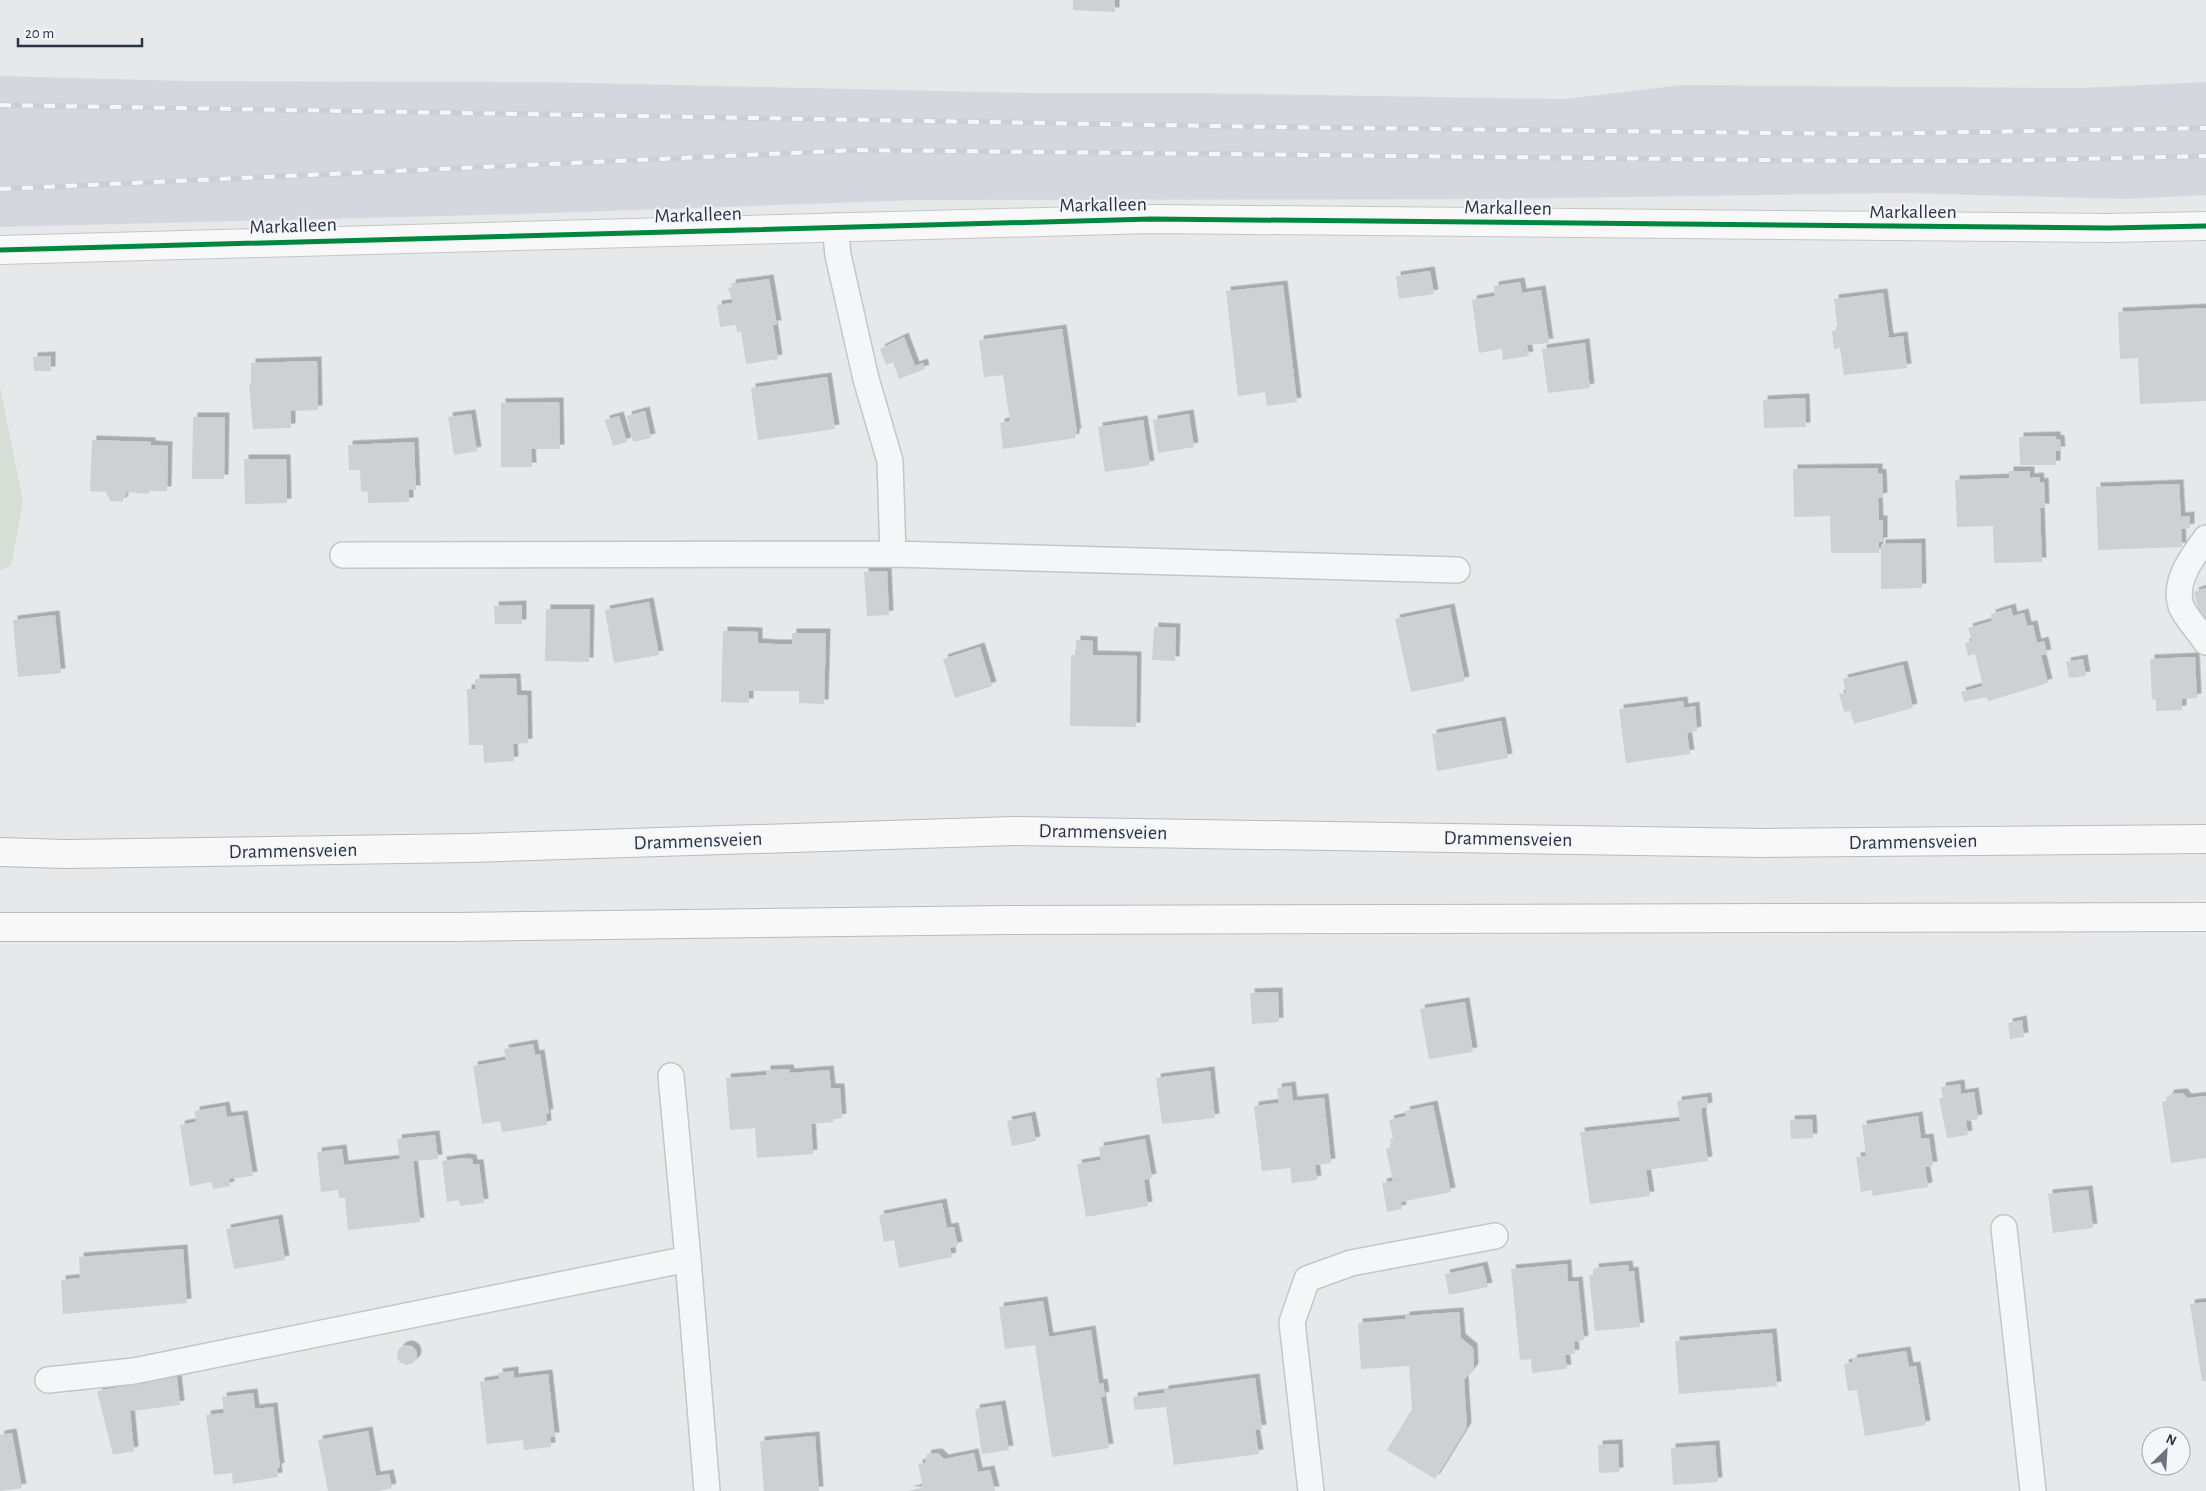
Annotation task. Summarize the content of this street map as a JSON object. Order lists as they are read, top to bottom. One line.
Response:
{"streets":{"main road":["Markalleen","Drammensveien"]},"scale_bar":"20 m","north":"top right"}
